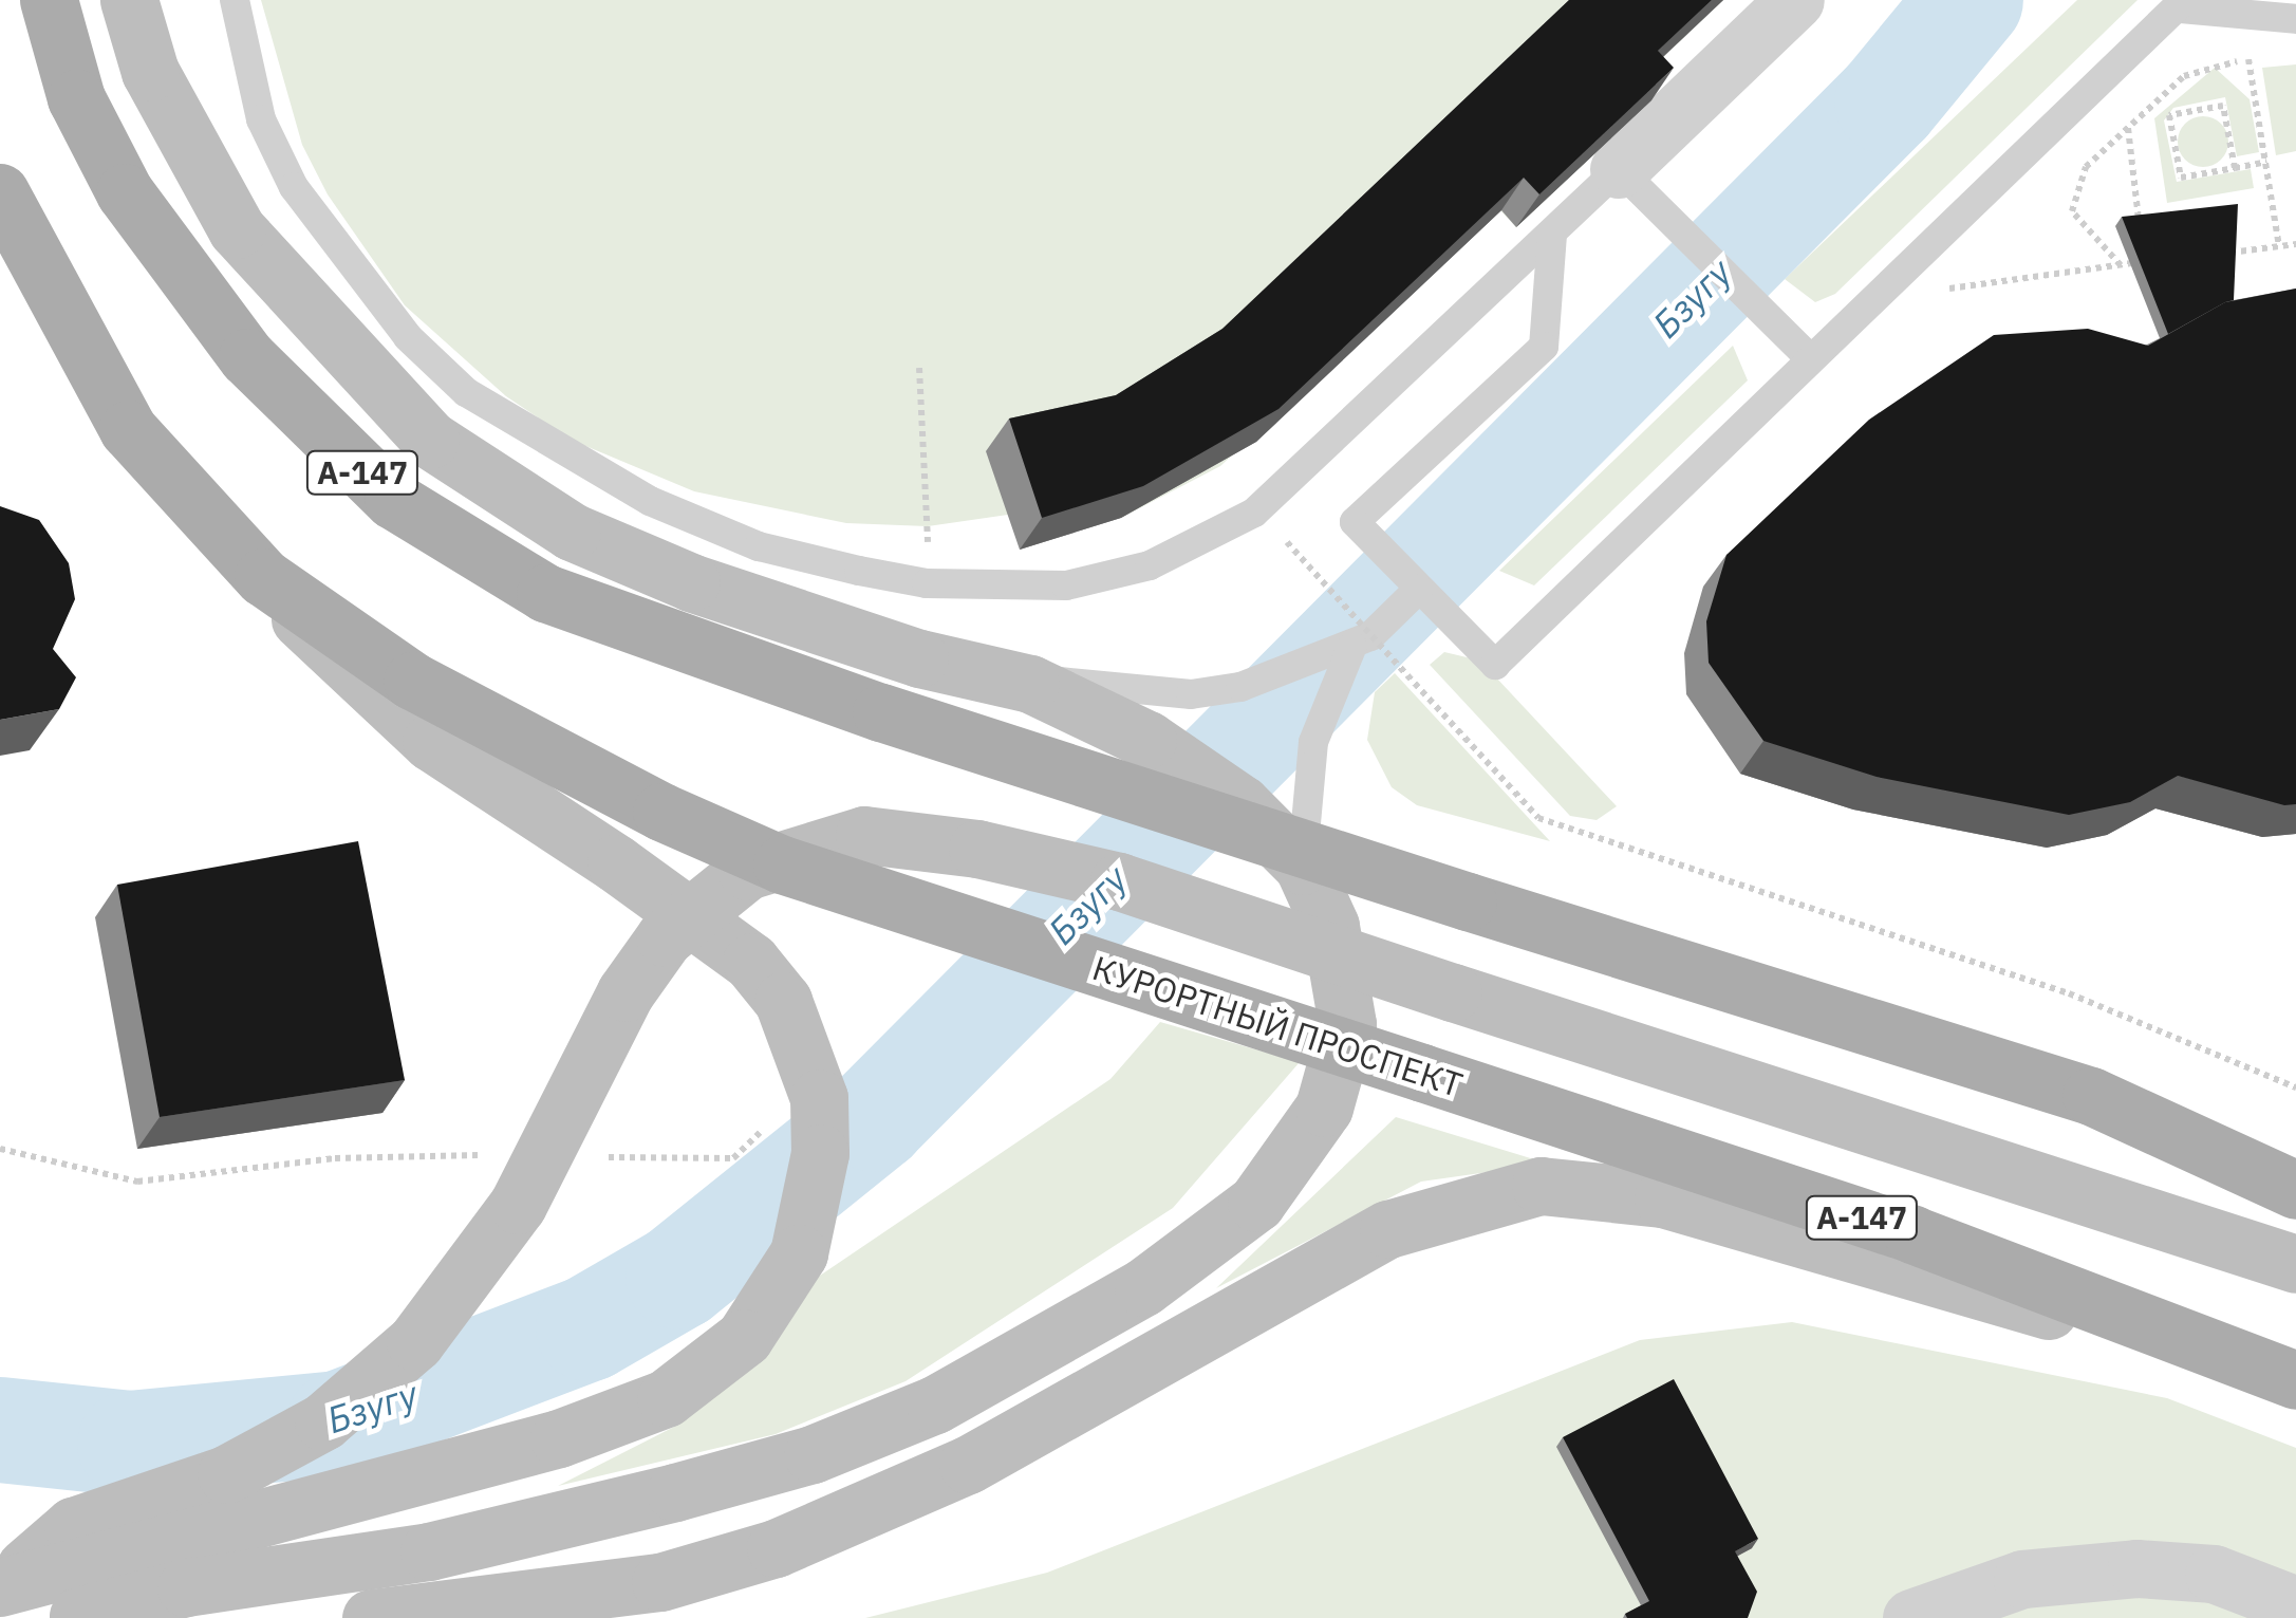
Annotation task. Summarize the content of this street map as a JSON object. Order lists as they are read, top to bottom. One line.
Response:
{"streets":{"main road":["А-147","КУРОРТНЫЙ ПРОСПЕКТ"]},"crossings":[["А-147","КУРОРТНЫЙ ПРОСПЕКТ"]],"water":["Бзугу"]}
